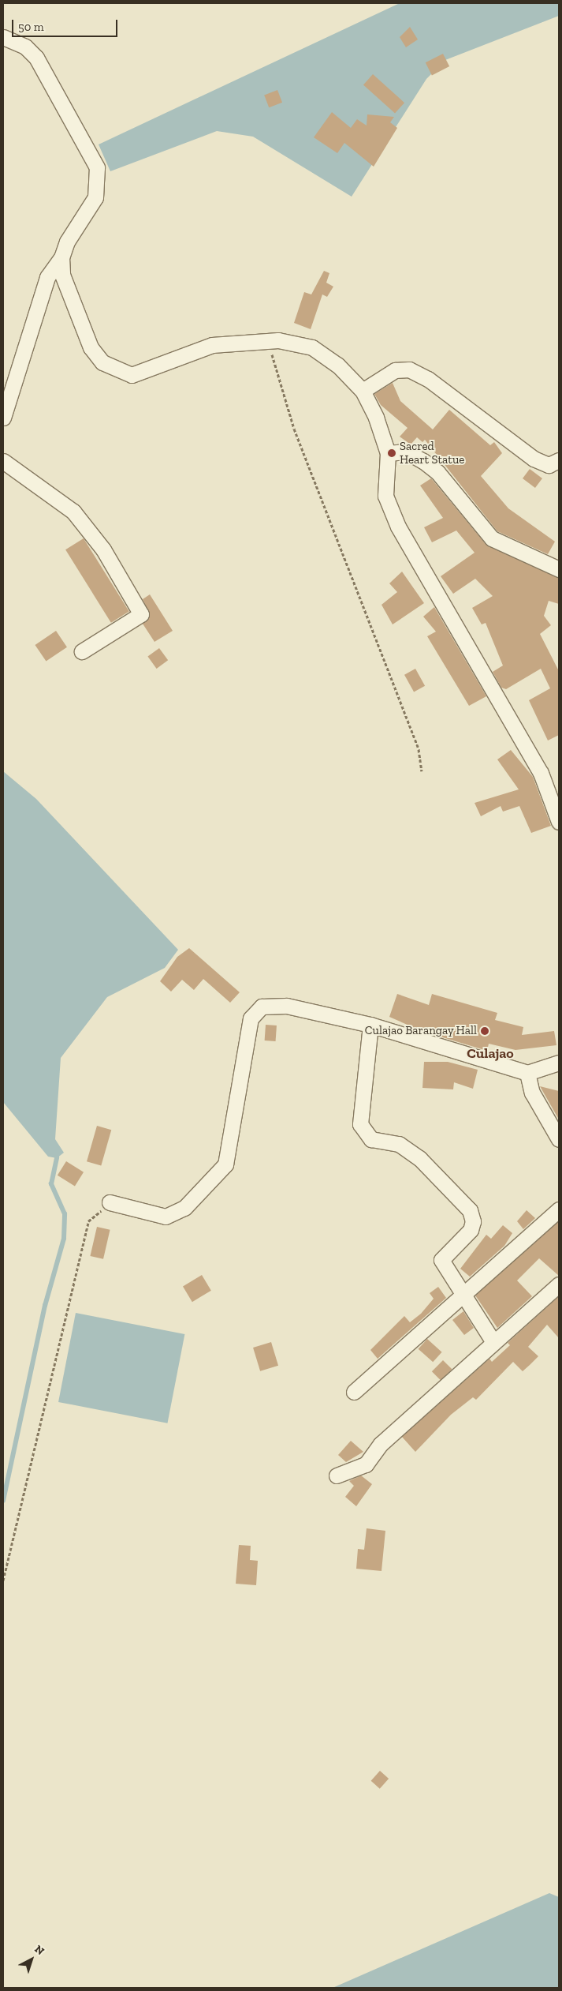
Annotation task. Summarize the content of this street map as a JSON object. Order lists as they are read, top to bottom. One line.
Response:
{"districts":["Culajao"],"places":["Sacred Heart Statue","Culajao Barangay Hall"],"scale_bar":"50 m","north":"top right"}
